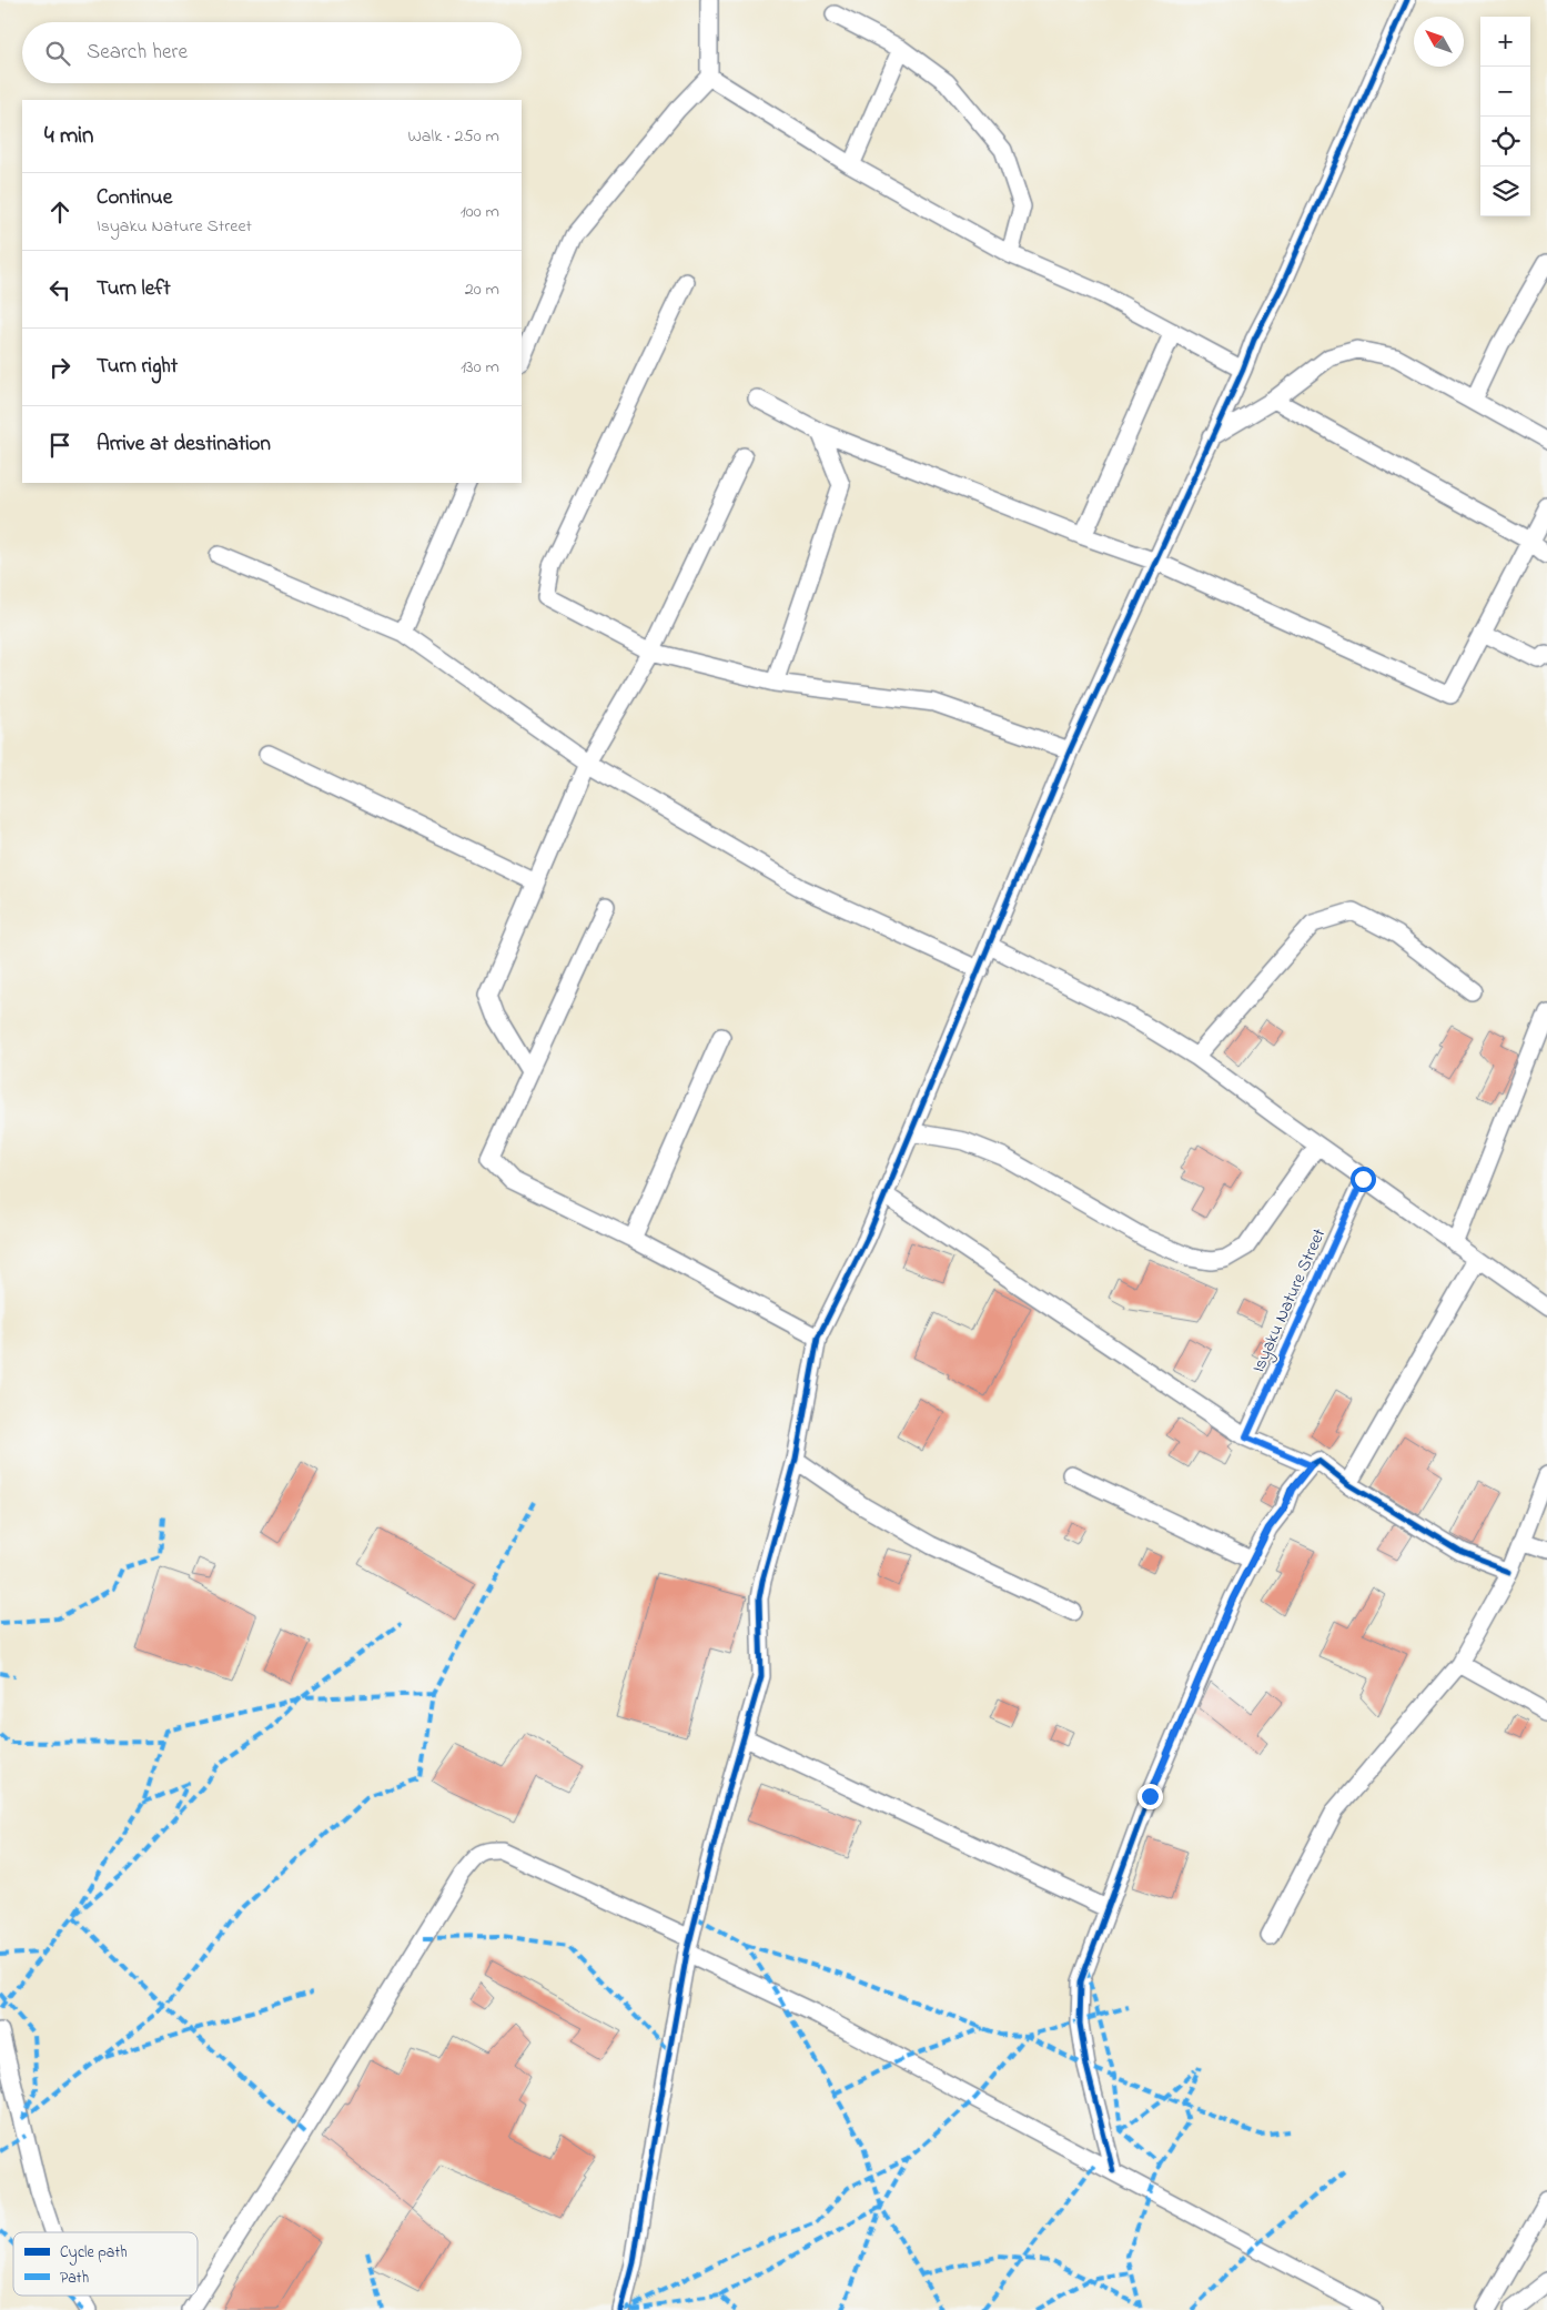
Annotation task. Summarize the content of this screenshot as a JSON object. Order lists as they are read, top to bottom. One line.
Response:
{"streets":{"street":["Isyaku Nature Street"]},"legend":["Cycle path","Path"],"north":"top left","page":{"map_buttons":["+","−"],"search":"Search here","heading":["4 min","Walk · 250 m"],"list":[["Continue","Isyaku Nature Street","100 m"],["Turn left","20 m"],["Turn right","130 m"],"Arrive at destination"]}}
